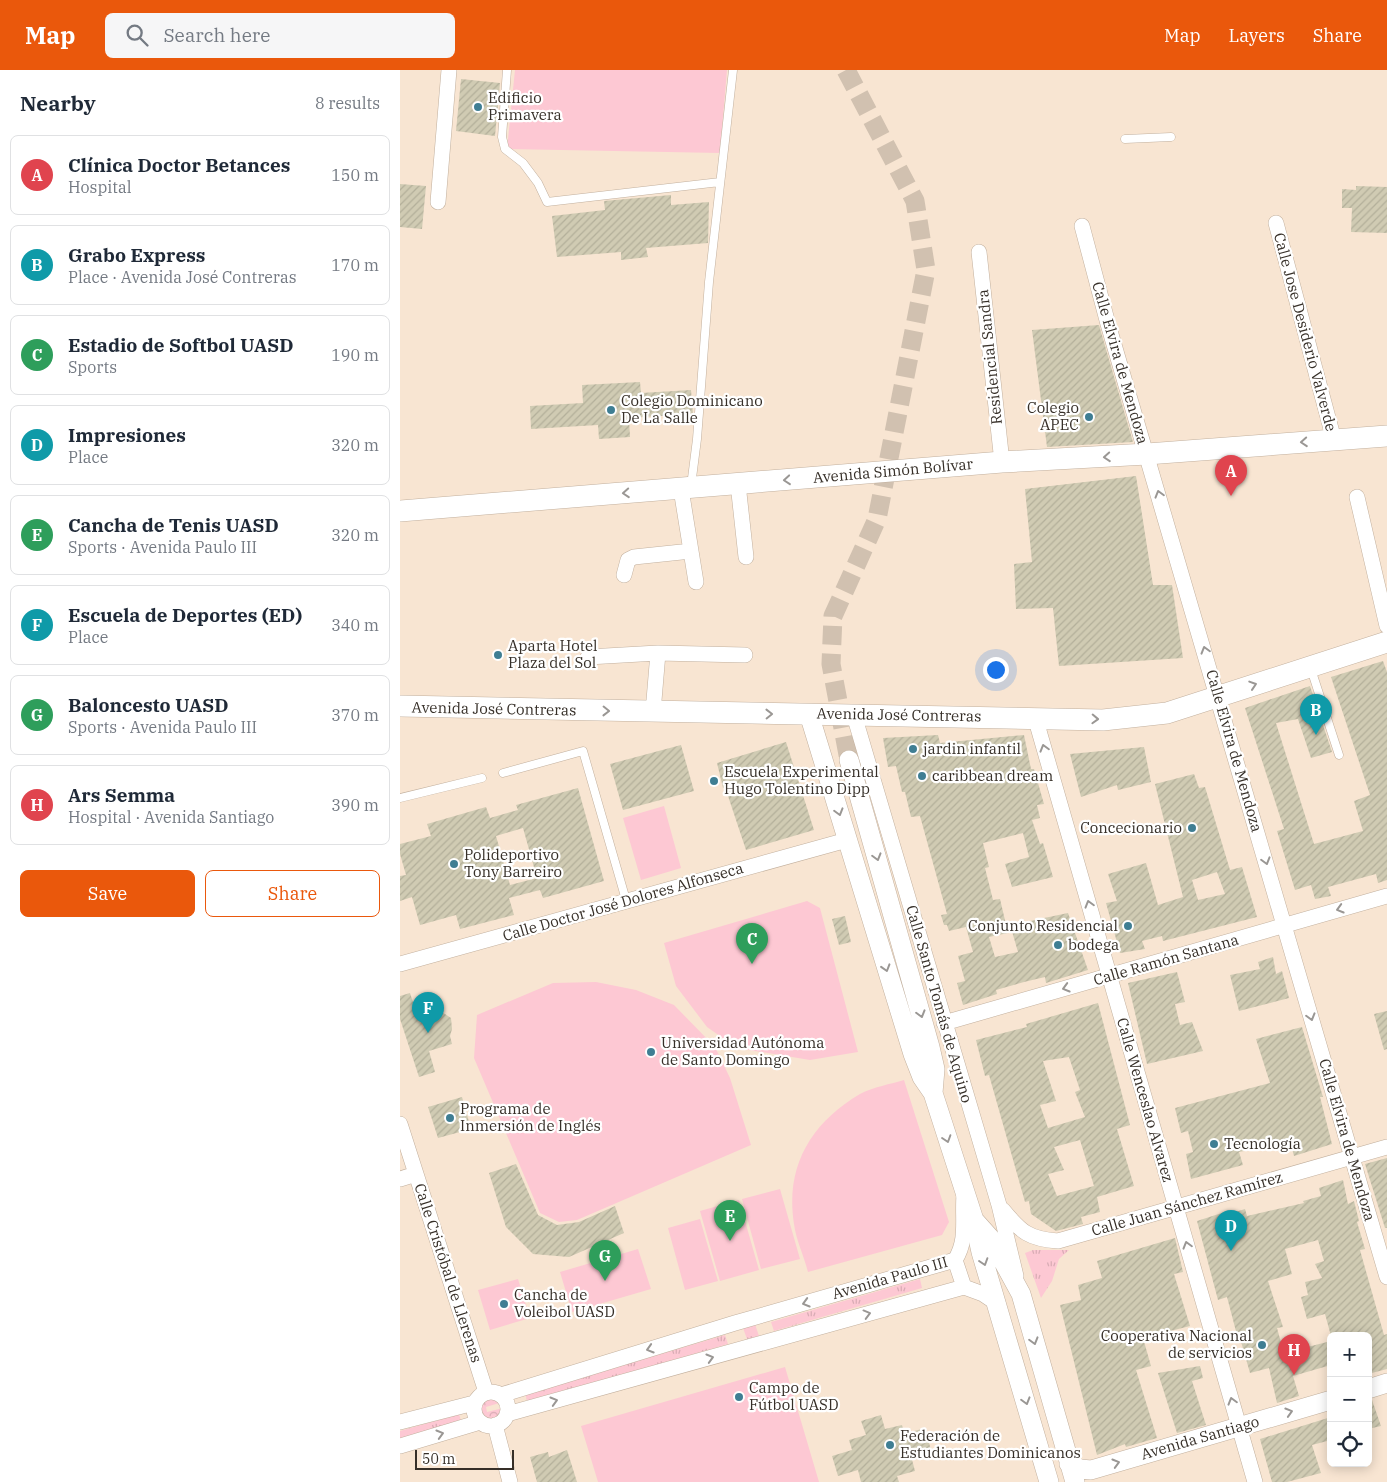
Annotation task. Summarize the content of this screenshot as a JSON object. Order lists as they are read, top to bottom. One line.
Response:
{"streets":{"main road":["Avenida Simón Bolívar","Avenida José Contreras"],"street":["Calle Jose Desiderio Valverde","Residencial Sandra","Calle Elvira de Mendoza","Calle Doctor José Dolores Alfonseca","Calle Ramón Santana","Calle Santo Tomás de Aquino","Calle Wenceslao Alvarez","Calle Juan Sánchez Ramírez","Calle Cristóbal de Llerenas","Avenida Paulo III","Avenida Santiago"]},"crossings":[["Calle Jose Desiderio Valverde","Avenida Simón Bolívar"],["Residencial Sandra","Avenida Simón Bolívar"],["Calle Elvira de Mendoza","Avenida Simón Bolívar"],["Calle Elvira de Mendoza","Avenida José Contreras"],["Calle Elvira de Mendoza","Calle Ramón Santana"],["Calle Elvira de Mendoza","Calle Juan Sánchez Ramírez"],["Avenida José Contreras","Calle Santo Tomás de Aquino"],["Avenida José Contreras","Calle Wenceslao Alvarez"],["Calle Doctor José Dolores Alfonseca","Calle Santo Tomás de Aquino"],["Calle Ramón Santana","Calle Santo Tomás de Aquino"],["Calle Ramón Santana","Calle Wenceslao Alvarez"],["Calle Santo Tomás de Aquino","Calle Juan Sánchez Ramírez"],["Calle Santo Tomás de Aquino","Avenida Paulo III"],["Calle Santo Tomás de Aquino","Avenida Santiago"],["Calle Wenceslao Alvarez","Calle Juan Sánchez Ramírez"],["Calle Wenceslao Alvarez","Avenida Santiago"],["Calle Cristóbal de Llerenas","Avenida Paulo III"]],"one_way":["Avenida Simón Bolívar","Avenida José Contreras","Calle Ramón Santana","Calle Wenceslao Alvarez","Avenida Santiago"],"places":["Edificio Primavera","Colegio Dominicano De La Salle","Colegio APEC","Aparta Hotel Plaza del Sol","jardin infantil","caribbean dream","Escuela Experimental Hugo Tolentino Dipp","Concecionario","Polideportivo Tony Barreiro","Conjunto Residencial","bodega","Universidad Autónoma de Santo Domingo","Programa de Inmersión de Inglés","Tecnología","Cancha de Voleibol UASD","Cooperativa Nacional de servicios","Campo de Fútbol UASD","Federación de Estudiantes Dominicanos"],"scale_bar":"50 m","page":{"header":"Map","search":"Search here","nav":["Map","Layers","Share"],"heading":["Nearby","8 results"],"list":[{"mark":"A","name":"Clínica Doctor Betances","note":"Hospital","value":"150 m"},{"mark":"B","name":"Grabo Express","note":"Place · Avenida José Contreras","value":"170 m"},{"mark":"C","name":"Estadio de Softbol UASD","note":"Sports","value":"190 m"},{"mark":"D","name":"Impresiones","note":"Place","value":"320 m"},{"mark":"E","name":"Cancha de Tenis UASD","note":"Sports · Avenida Paulo III","value":"320 m"},{"mark":"F","name":"Escuela de Deportes (ED)","note":"Place","value":"340 m"},{"mark":"G","name":"Baloncesto UASD","note":"Sports · Avenida Paulo III","value":"370 m"},{"mark":"H","name":"Ars Semma","note":"Hospital · Avenida Santiago","value":"390 m"}],"pins":["A","B","C","F","E","D","G","H"],"buttons":["Save","Share"],"map_buttons":["+","−"],"scale":"50 m"}}
